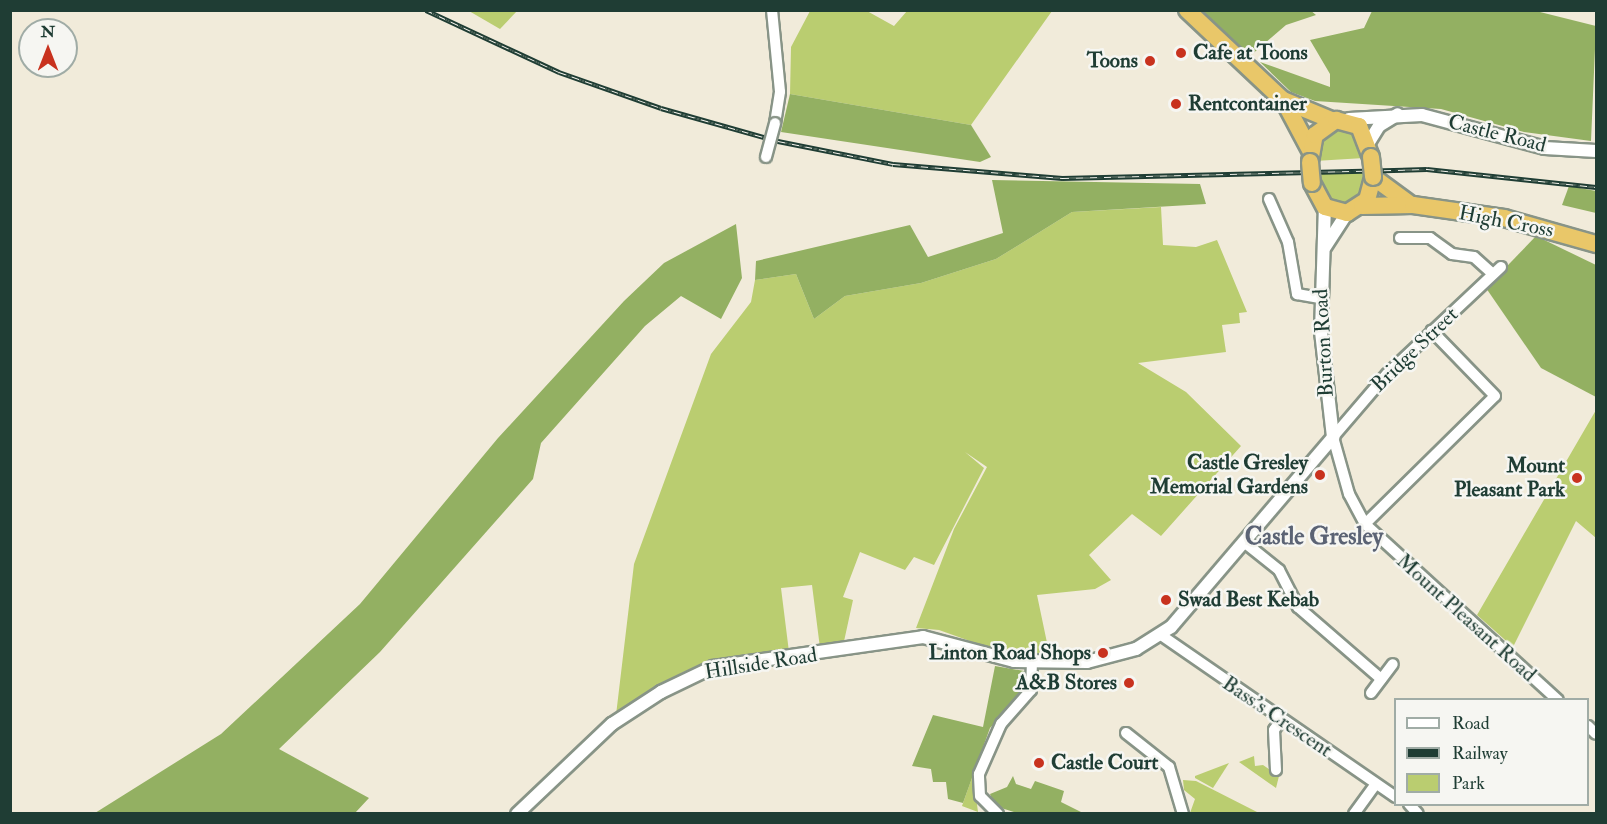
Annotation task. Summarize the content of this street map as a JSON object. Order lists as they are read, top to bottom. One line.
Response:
{"streets":{"highway":["High Cross"],"street":["Castle Road","Burton Road","Bridge Street","Mount Pleasant Road","Hillside Road","Bass's Crescent"]},"crossings":[["Castle Road","High Cross"],["Castle Road","Burton Road"],["High Cross","Burton Road"],["Burton Road","Bridge Street"],["Burton Road","Mount Pleasant Road"],["Bridge Street","Mount Pleasant Road"],["Hillside Road","Bass's Crescent"]],"districts":["Castle Gresley"],"places":["Cafe at Toons","Toons","Rentcontainer","Castle Gresley Memorial Gardens","Mount Pleasant Park","Swad Best Kebab","Linton Road Shops","A&B Stores","Castle Court"],"legend":["Road","Railway","Park"],"north":"top"}
